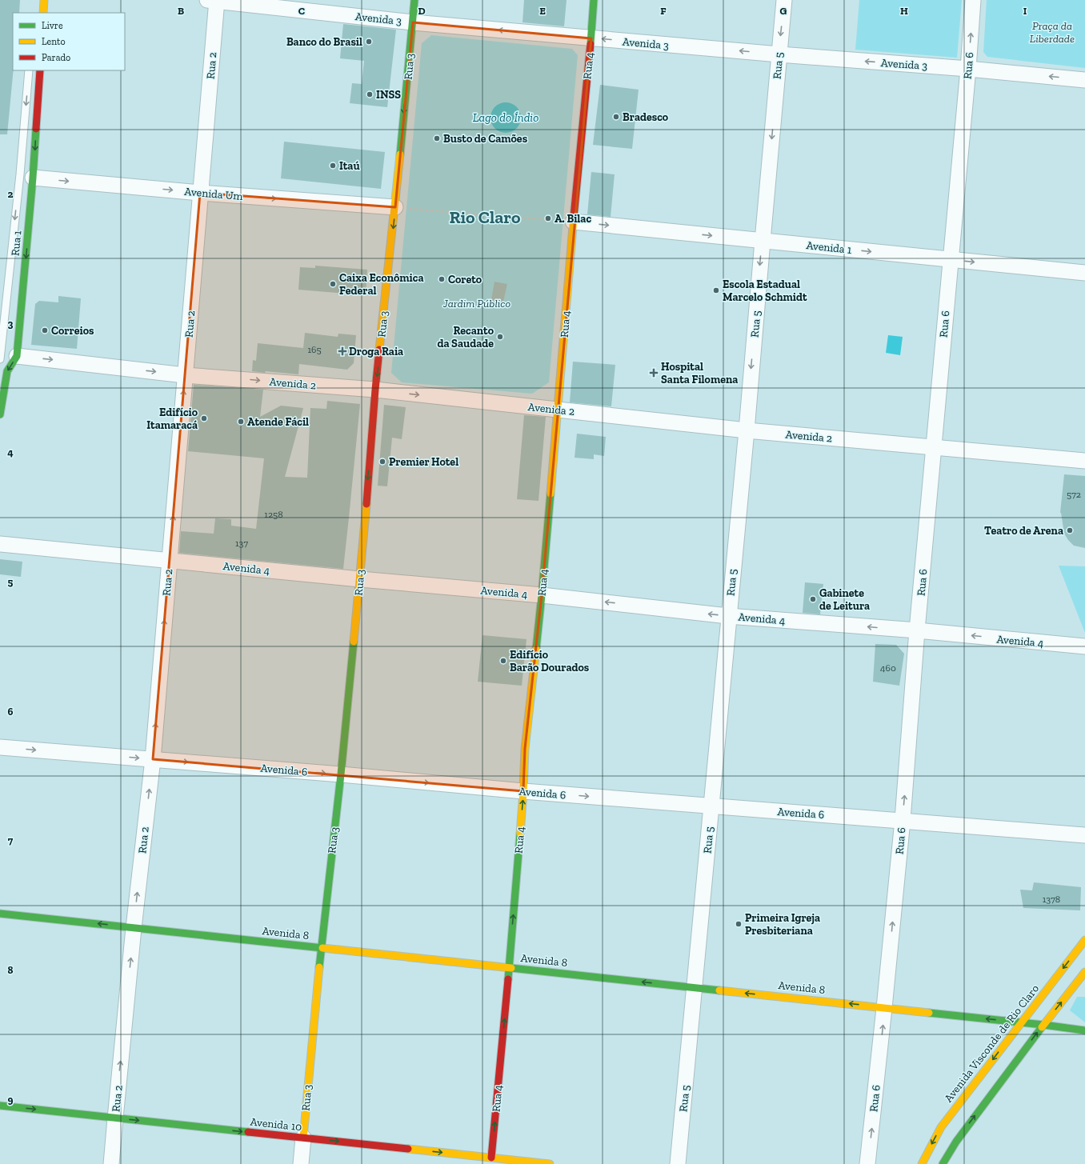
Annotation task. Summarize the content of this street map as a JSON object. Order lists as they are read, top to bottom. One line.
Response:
{"streets":{"main road":["Rua 4","Rua 3","Rua 1","Avenida 8","Avenida Visconde de Rio Claro","Avenida 10"],"street":["Avenida 3","Rua 2","Rua 5","Rua 6","Avenida Um","Avenida 1","Avenida 2","Avenida 4","Avenida 6"]},"crossings":[["Avenida 3","Rua 2"],["Avenida 3","Rua 4"],["Avenida 3","Rua 5"],["Avenida 3","Rua 6"],["Avenida 3","Rua 3"],["Rua 2","Avenida Um"],["Rua 2","Avenida 2"],["Rua 2","Avenida 4"],["Rua 2","Avenida 6"],["Rua 2","Avenida 8"],["Rua 2","Avenida 10"],["Rua 4","Avenida 1"],["Rua 4","Avenida 2"],["Rua 4","Avenida 4"],["Rua 4","Avenida 6"],["Rua 4","Avenida 8"],["Rua 4","Avenida 10"],["Rua 5","Avenida 1"],["Rua 5","Avenida 2"],["Rua 5","Avenida 4"],["Rua 5","Avenida 6"],["Rua 5","Avenida 8"],["Rua 6","Avenida 1"],["Rua 6","Avenida 2"],["Rua 6","Avenida 4"],["Rua 6","Avenida 6"],["Rua 6","Avenida 8"],["Rua 3","Avenida Um"],["Rua 3","Avenida 2"],["Rua 3","Avenida 4"],["Rua 3","Avenida 6"],["Rua 3","Avenida 8"],["Rua 3","Avenida 10"],["Avenida Um","Rua 1"],["Rua 1","Avenida 2"],["Avenida 8","Avenida Visconde de Rio Claro"]],"one_way":["Avenida 3","Rua 2","Rua 5","Rua 6","Rua 3","Avenida Um","Rua 1","Avenida 1","Avenida 2","Avenida 4","Avenida 6","Avenida 8","Avenida 10"],"districts":["Rio Claro"],"water":["Lago do Índio"],"parks":["Praça da Liberdade","Jardim Público"],"places":{"other":["Banco do Brasil","INSS","Bradesco","Busto de Camões","Itaú","A. Bilac","Coreto","Caixa Econômica Federal","Escola Estadual Marcelo Schmidt","Correios","Recanto da Saudade","Edifício Itamaracá","Atende Fácil","Premier Hotel","Teatro de Arena","Gabinete de Leitura","Edifício Barão Dourados","Primeira Igreja Presbiteriana"],"health":["Droga Raia","Hospital Santa Filomena"]},"house_numbers":["165","572","1258","137","460","1378"],"legend":["Livre","Lento","Parado"],"grid":{"columns":["B","C","D","E","F","G","H","I"],"rows":["2","3","4","5","6","7","8","9"]}}
